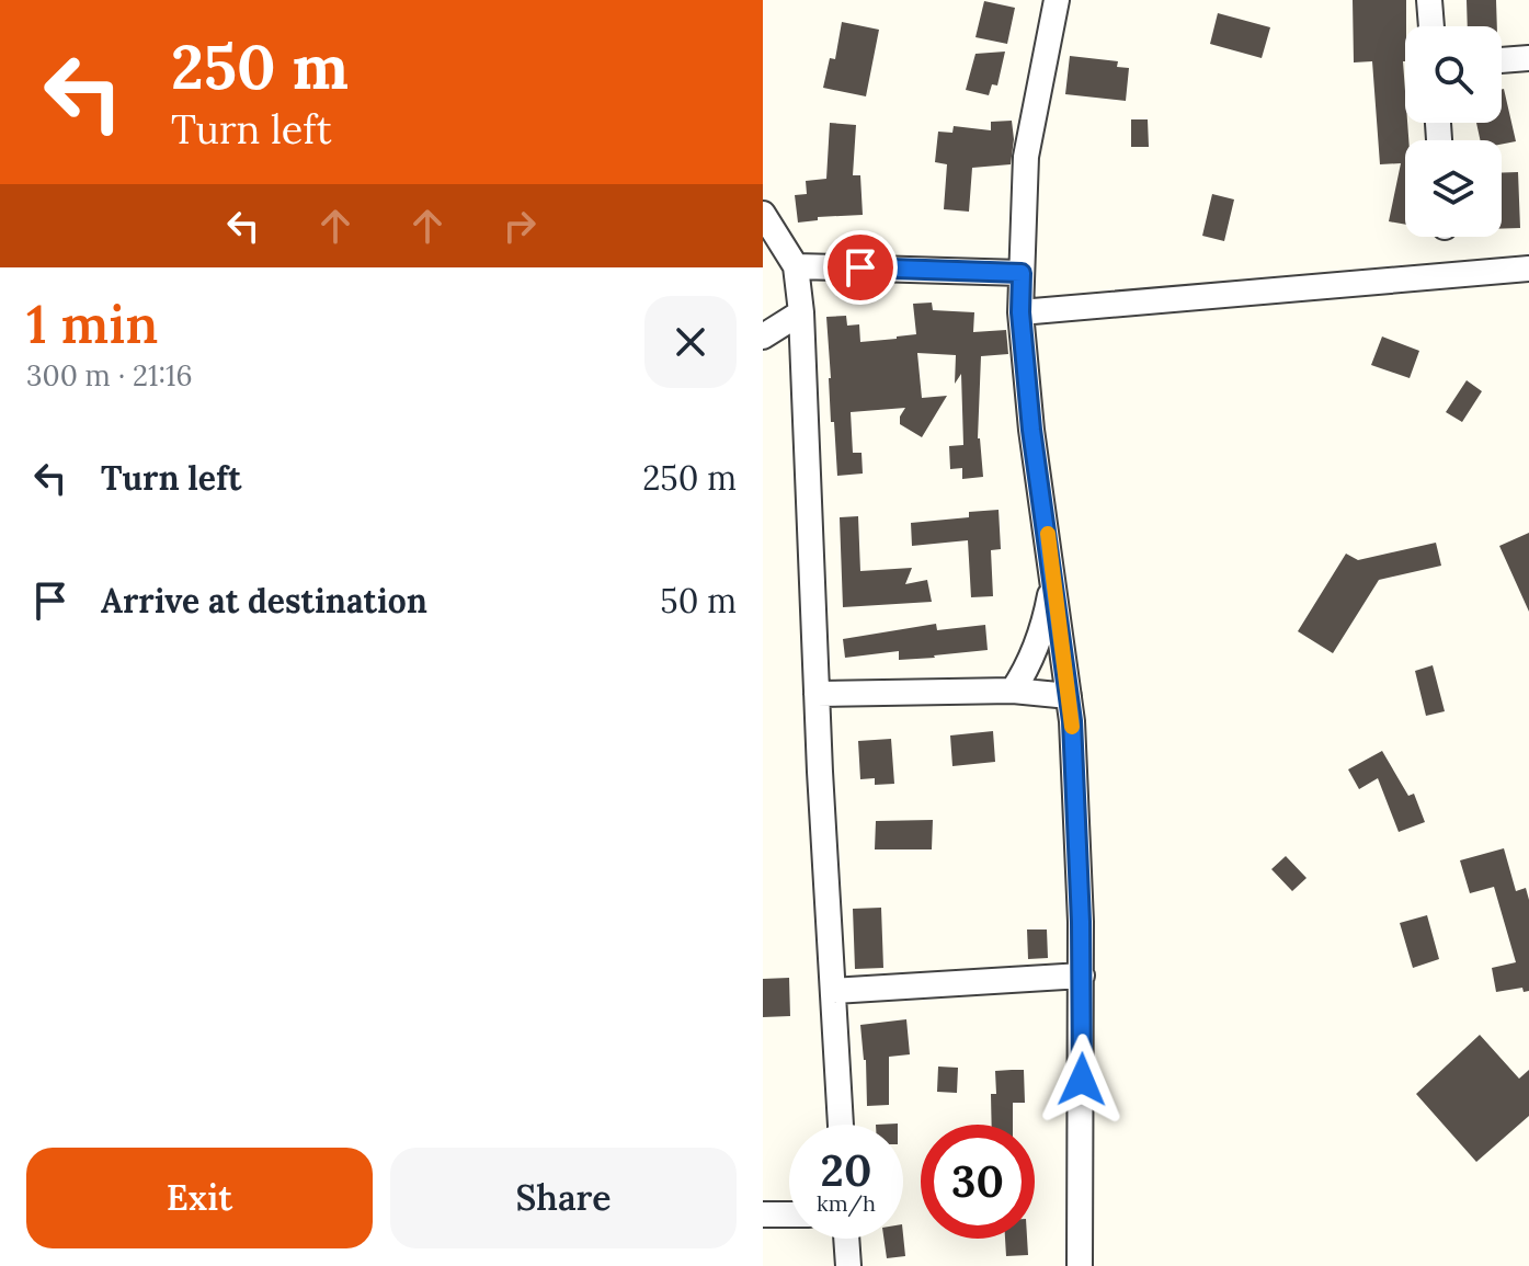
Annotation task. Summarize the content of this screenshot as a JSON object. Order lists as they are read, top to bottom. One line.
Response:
{"page":{"turn":["250 m","Turn left"],"heading":["1 min","300 m · 21:16"],"list":[{"name":"Turn left","value":"250 m"},{"name":"Arrive at destination","value":"50 m"}],"speed":"20 km/h","limit":"30","buttons":["Exit","Share"]}}
